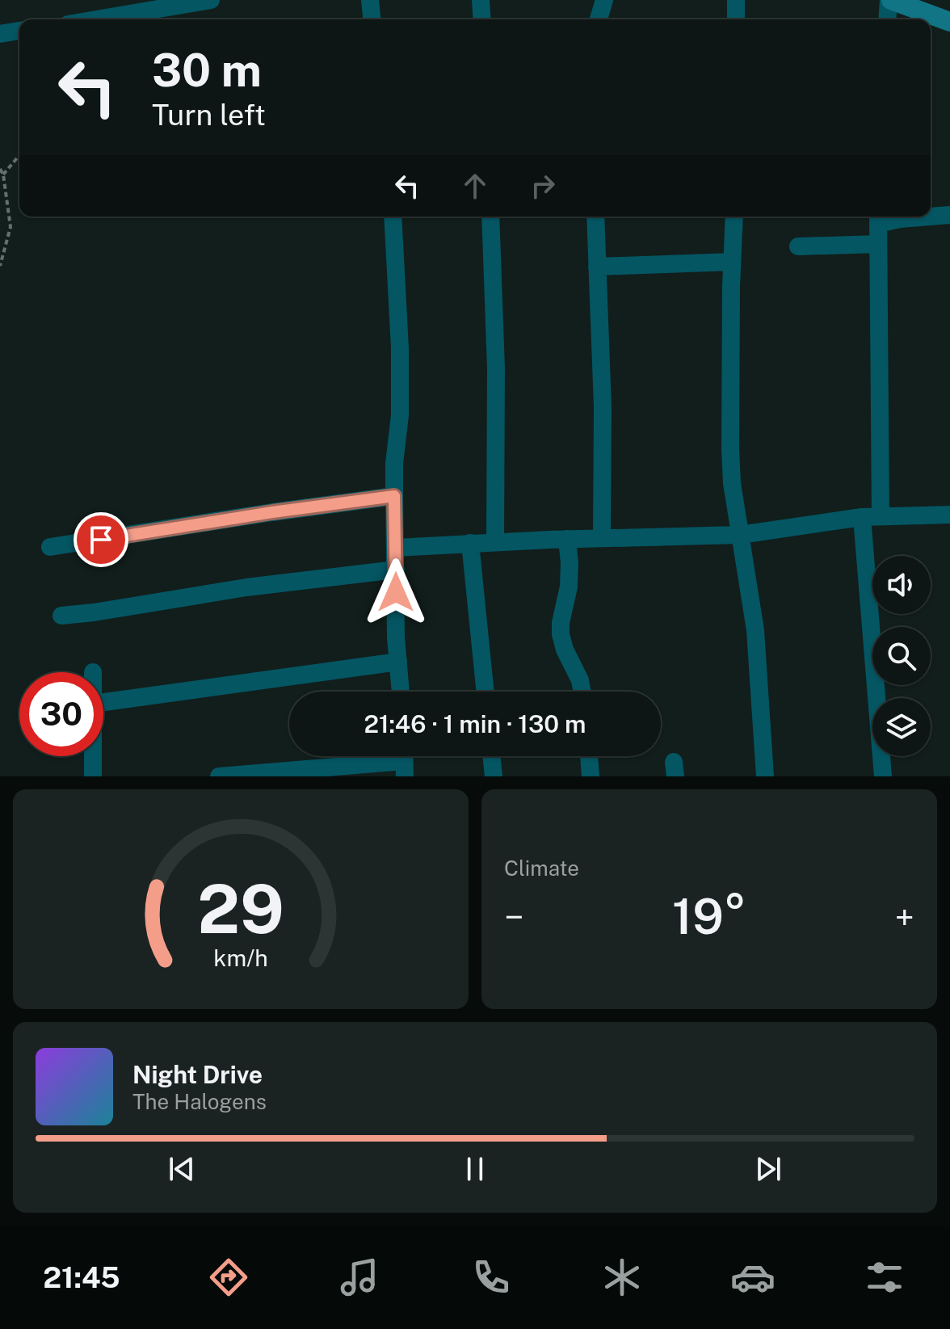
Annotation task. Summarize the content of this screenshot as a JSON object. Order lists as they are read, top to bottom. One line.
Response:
{"page":{"turn":["30 m","Turn left"],"limit":"30","trip":"21:46 · 1 min · 130 m","tile":"Climate","heat":["−","19°","+"],"song":["Night Drive","The Halogens"],"tabs":"21:45","gauge":["29","km/h"]}}
